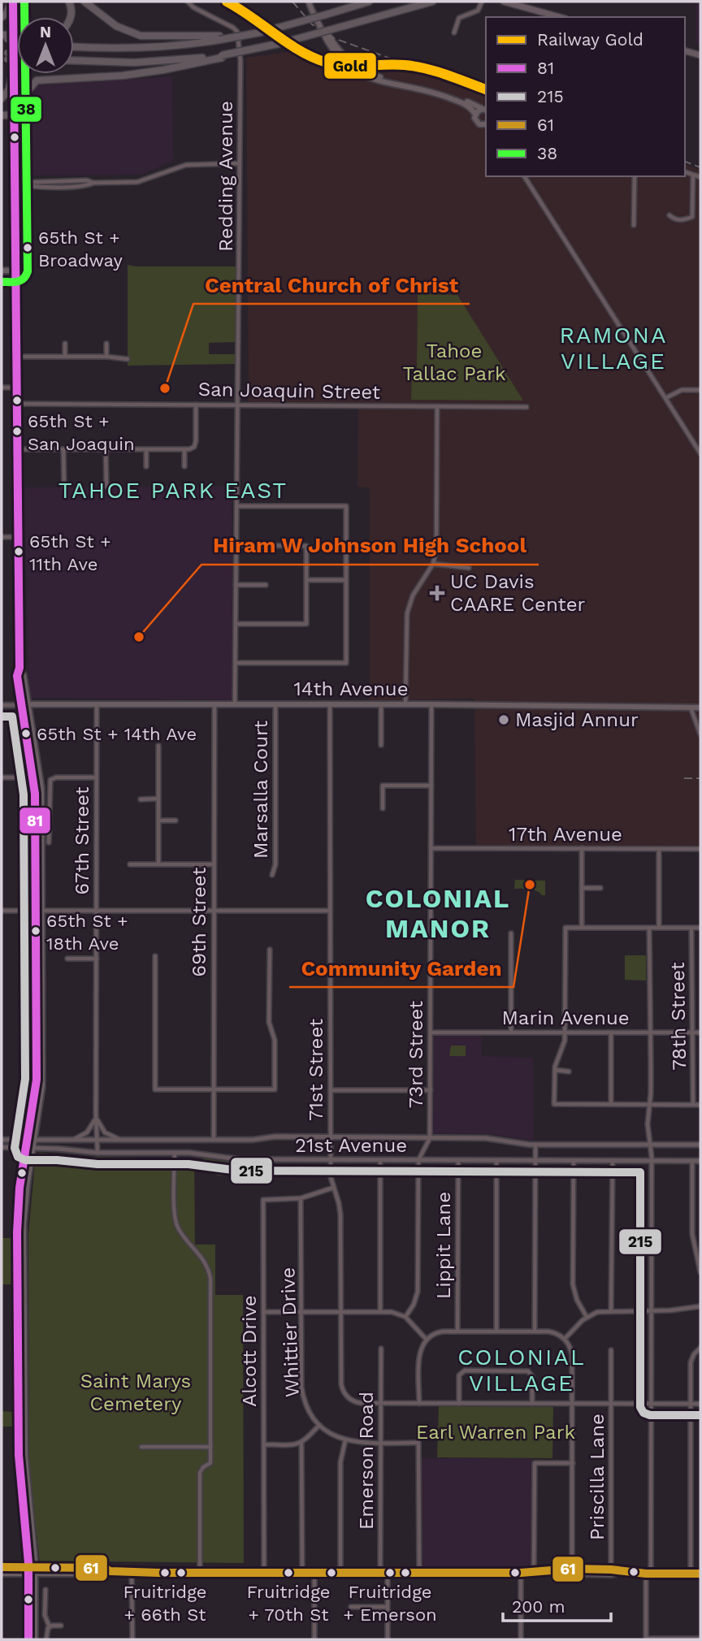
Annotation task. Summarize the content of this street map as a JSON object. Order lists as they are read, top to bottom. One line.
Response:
{"streets":{"main road":["14th Avenue"],"street":["Redding Avenue","San Joaquin Street","Marsalla Court","17th Avenue","67th Street","69th Street","78th Street","Marin Avenue","73rd Street","71st Street","21st Avenue","Lippit Lane","Whittier Drive","Alcott Drive","Emerson Road","Priscilla Lane"]},"crossings":[["Redding Avenue","San Joaquin Street"],["Redding Avenue","14th Avenue"],["14th Avenue","Marsalla Court"],["14th Avenue","67th Street"],["14th Avenue","69th Street"],["14th Avenue","73rd Street"],["14th Avenue","71st Street"],["17th Avenue","73rd Street"],["67th Street","21st Avenue"],["69th Street","21st Avenue"],["78th Street","Marin Avenue"],["Marin Avenue","73rd Street"],["73rd Street","21st Avenue"],["71st Street","21st Avenue"],["71st Street","Alcott Drive"],["71st Street","Emerson Road"],["71st Street","Priscilla Lane"],["21st Avenue","Lippit Lane"],["Whittier Drive","Alcott Drive"],["Whittier Drive","Emerson Road"]],"districts":["RAMONA VILLAGE","TAHOE PARK EAST","COLONIAL MANOR","COLONIAL VILLAGE"],"parks":["Tahoe Tallac Park","Saint Marys Cemetery","Earl Warren Park"],"places":{"other":["65th St + Broadway","Central Church of Christ","65th St + San Joaquin","65th St + 11th Ave","Hiram W Johnson High School","Masjid Annur","65th St + 14th Ave","Community Garden","65th St + 18th Ave","Fruitridge + 66th St","Fruitridge + 70th St","Fruitridge + Emerson"],"health":["UC Davis CAARE Center"]},"lines":["rail line Gold","transit line 81","transit line 38","transit line 215","transit line 61"],"legend":["Railway Gold","81","215","61","38"],"scale_bar":"200 m","north":"top"}
